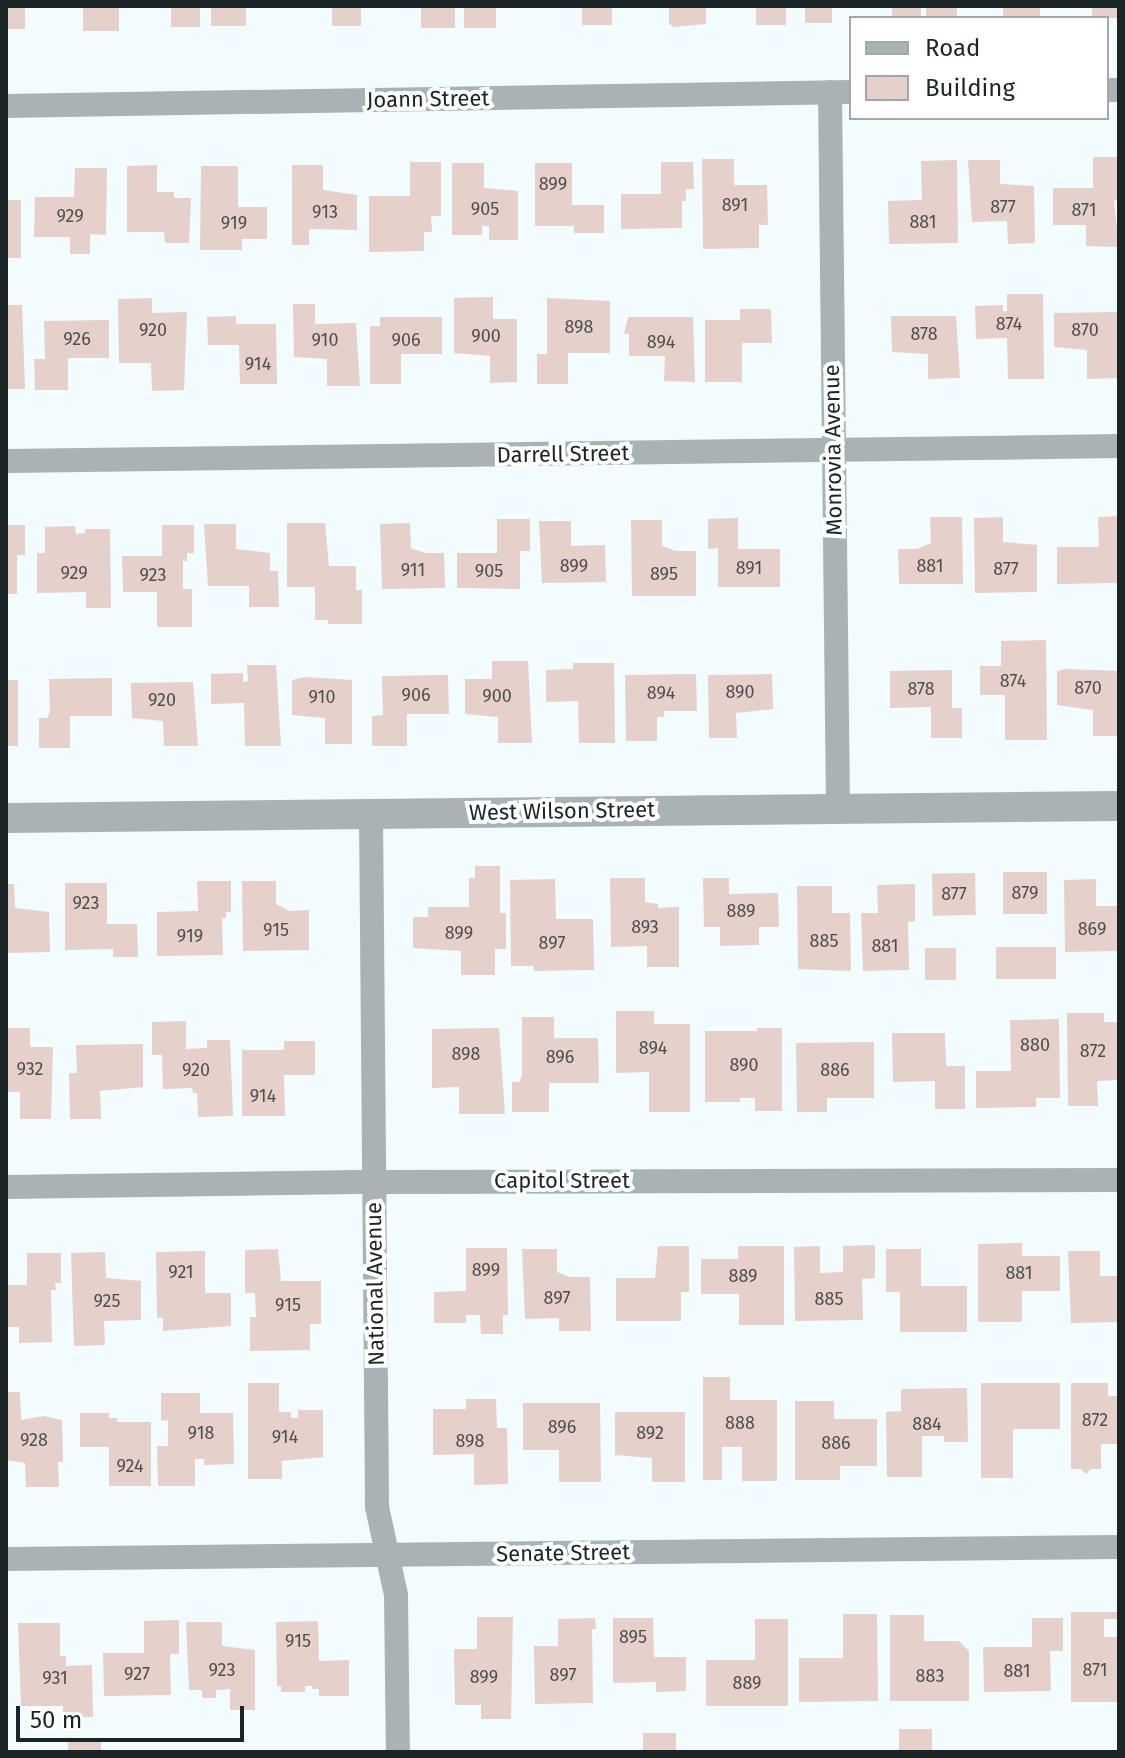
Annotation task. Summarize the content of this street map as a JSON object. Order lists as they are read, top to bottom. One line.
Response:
{"streets":{"street":["Joann Street","Monrovia Avenue","Darrell Street","West Wilson Street","Capitol Street","National Avenue","Senate Street"]},"crossings":[["Joann Street","Monrovia Avenue"],["Monrovia Avenue","Darrell Street"],["Monrovia Avenue","West Wilson Street"],["West Wilson Street","National Avenue"],["Capitol Street","National Avenue"],["National Avenue","Senate Street"]],"house_numbers":["899","891","877","905","871","913","929","881","919","874","898","920","870","878","900","926","910","906","894","914","899","881","891","877","911","905","929","895","923","874","870","878","890","894","906","900","910","920","879","877","923","889","893","869","915","899","919","885","897","881","880","894","872","898","896","890","932","920","886","914","899","921","881","889","897","885","925","915","872","888","884","896","918","892","914","928","898","886","924","895","915","923","871","881","927","897","883","899","931","889"],"legend":["Road","Building"],"scale_bar":"50 m"}
